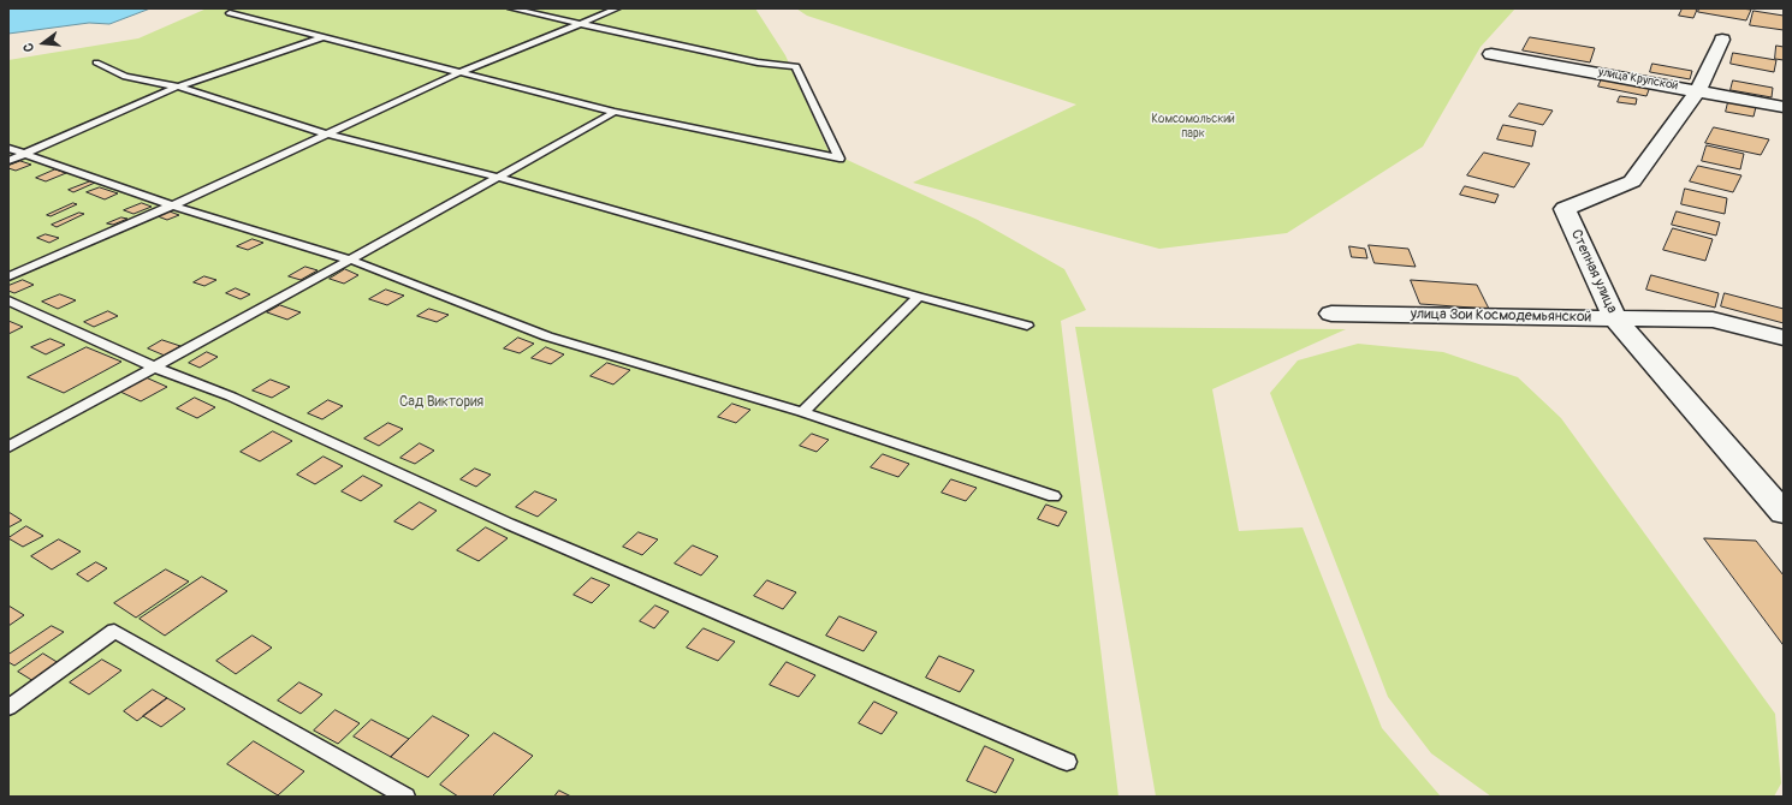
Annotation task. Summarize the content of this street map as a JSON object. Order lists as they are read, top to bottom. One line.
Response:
{"streets":{"street":["улица Крупской","Степная улица","улица Зои Космодемьянской"]},"crossings":[["улица Крупской","Степная улица"],["Степная улица","улица Зои Космодемьянской"]],"parks":["Комсомольский парк","Сад Виктория"],"north":"left"}
